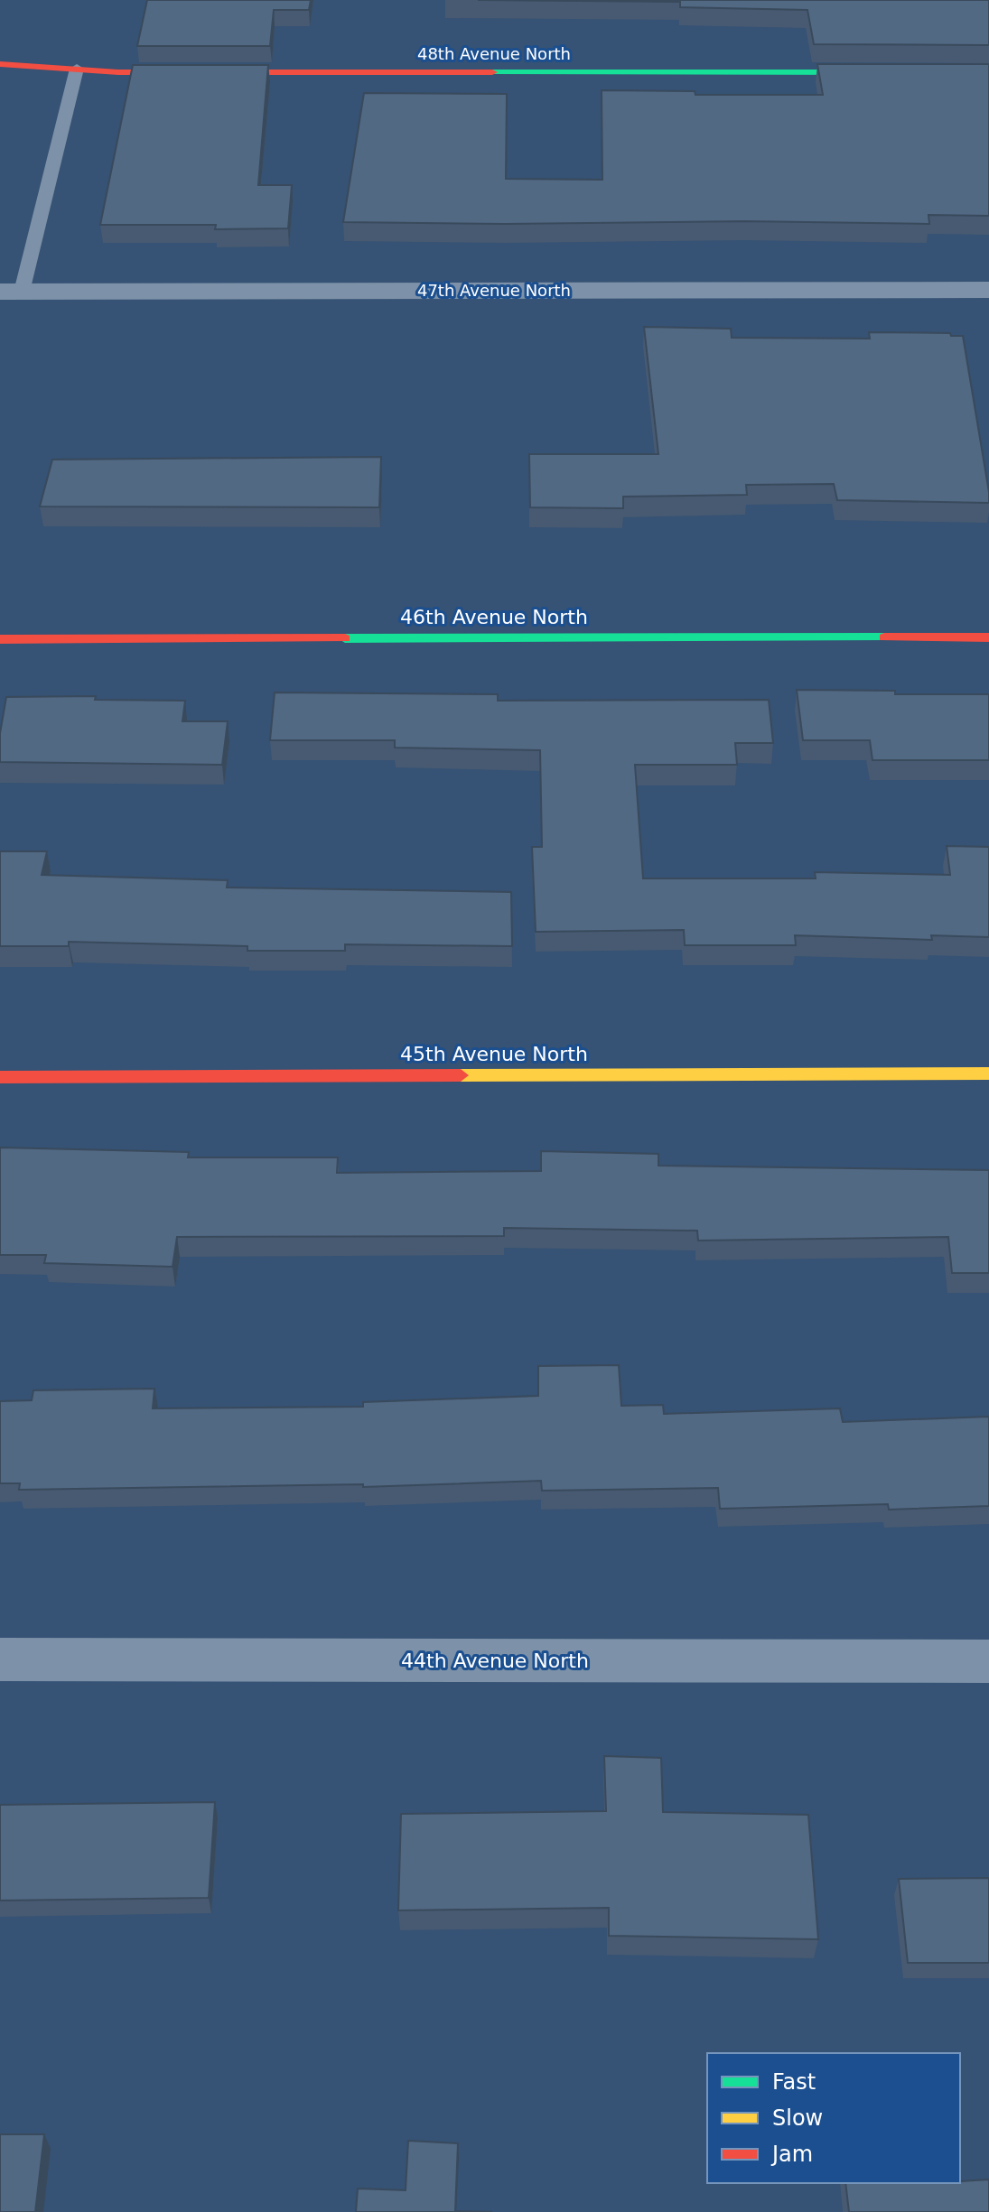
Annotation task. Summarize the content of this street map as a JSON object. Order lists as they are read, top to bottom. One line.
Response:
{"streets":{"street":["48th Avenue North","47th Avenue North","46th Avenue North","45th Avenue North","44th Avenue North"]},"legend":["Fast","Slow","Jam"]}
